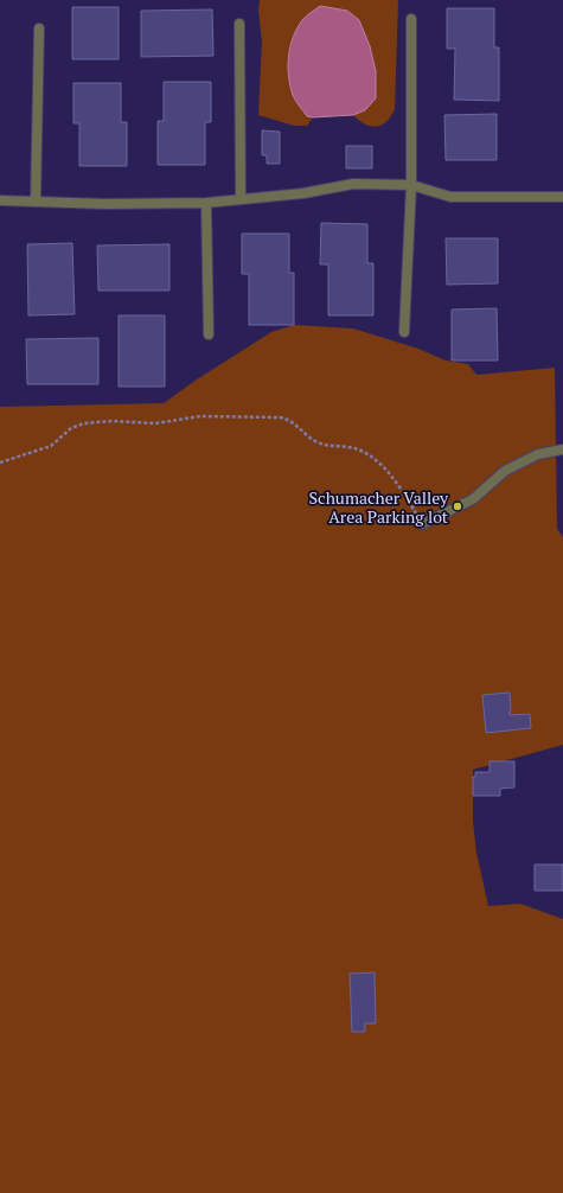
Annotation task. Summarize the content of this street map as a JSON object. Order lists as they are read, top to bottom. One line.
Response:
{"places":["Schumacher Valley Area Parking lot"]}
